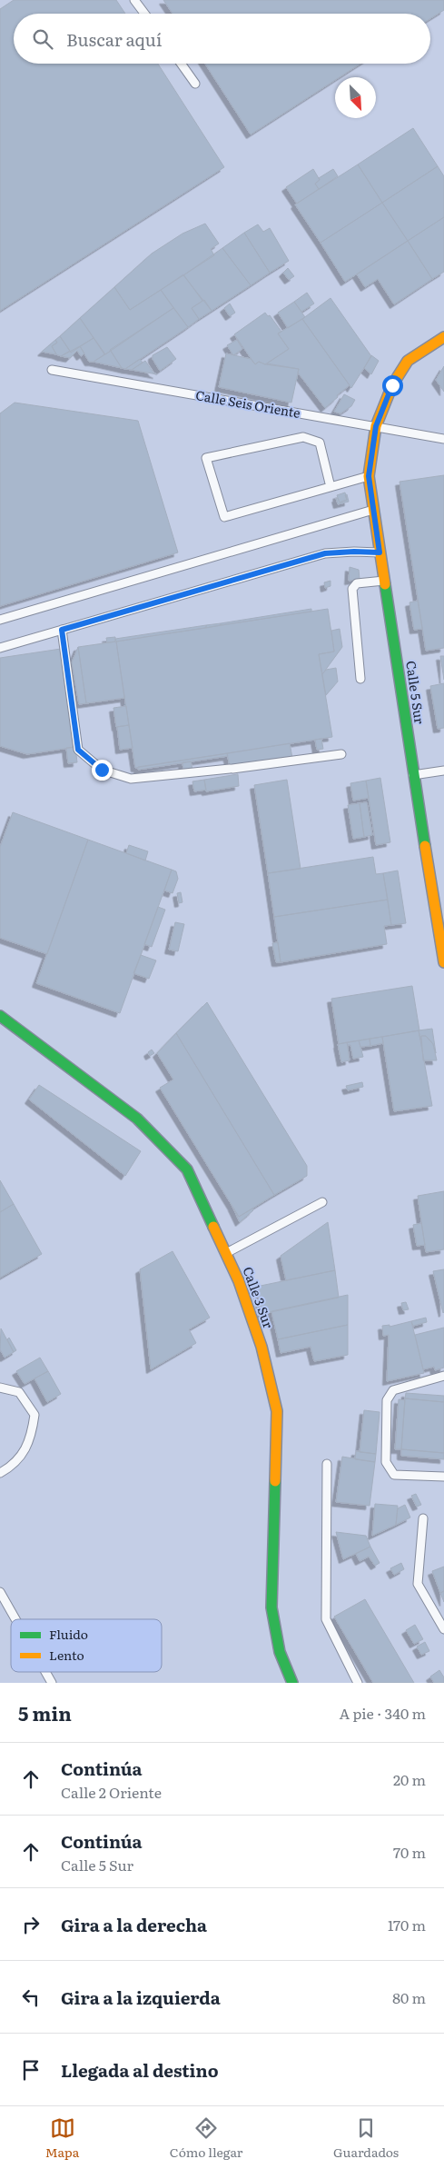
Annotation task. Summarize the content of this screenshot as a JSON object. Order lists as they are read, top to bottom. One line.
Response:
{"streets":{"street":["Calle 5 Sur","Calle 3 Sur"],"lane":["Calle Seis Oriente"]},"crossings":[["Calle Seis Oriente","Calle 5 Sur"]],"legend":["Fluido","Lento"],"north":"bottom right","page":{"search":"Buscar aquí","heading":["5 min","A pie · 340 m"],"list":[["Continúa","Calle 2 Oriente","20 m"],["Continúa","Calle 5 Sur","70 m"],["Gira a la derecha","170 m"],["Gira a la izquierda","80 m"],"Llegada al destino"],"nav":["Mapa","Cómo llegar","Guardados"]}}
